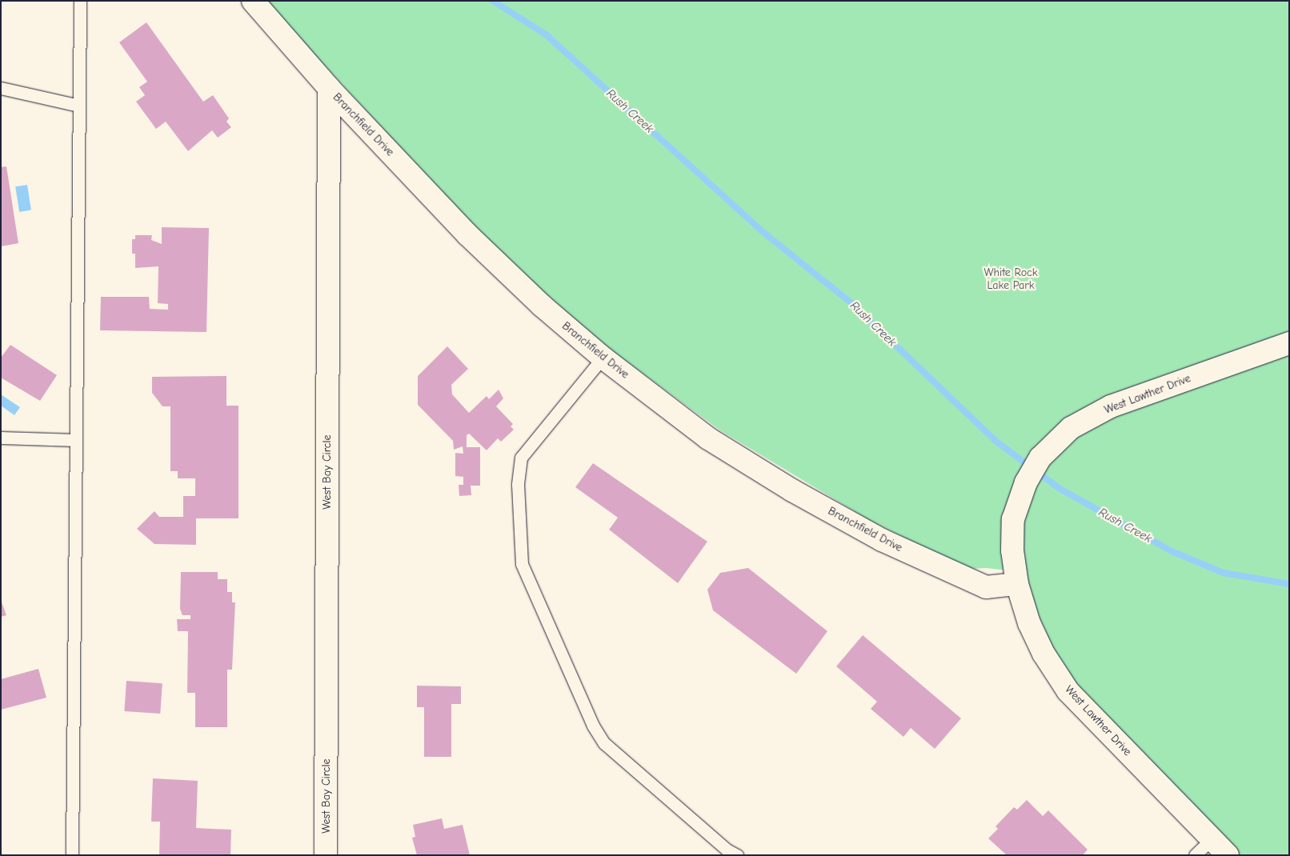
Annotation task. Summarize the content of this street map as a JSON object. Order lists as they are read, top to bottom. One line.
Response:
{"streets":{"street":["Branchfield Drive","West Lawther Drive","West Bay Circle"]},"crossings":[["Branchfield Drive","West Lawther Drive"],["Branchfield Drive","West Bay Circle"]],"water":["Rush Creek"],"parks":["White Rock Lake Park"]}
